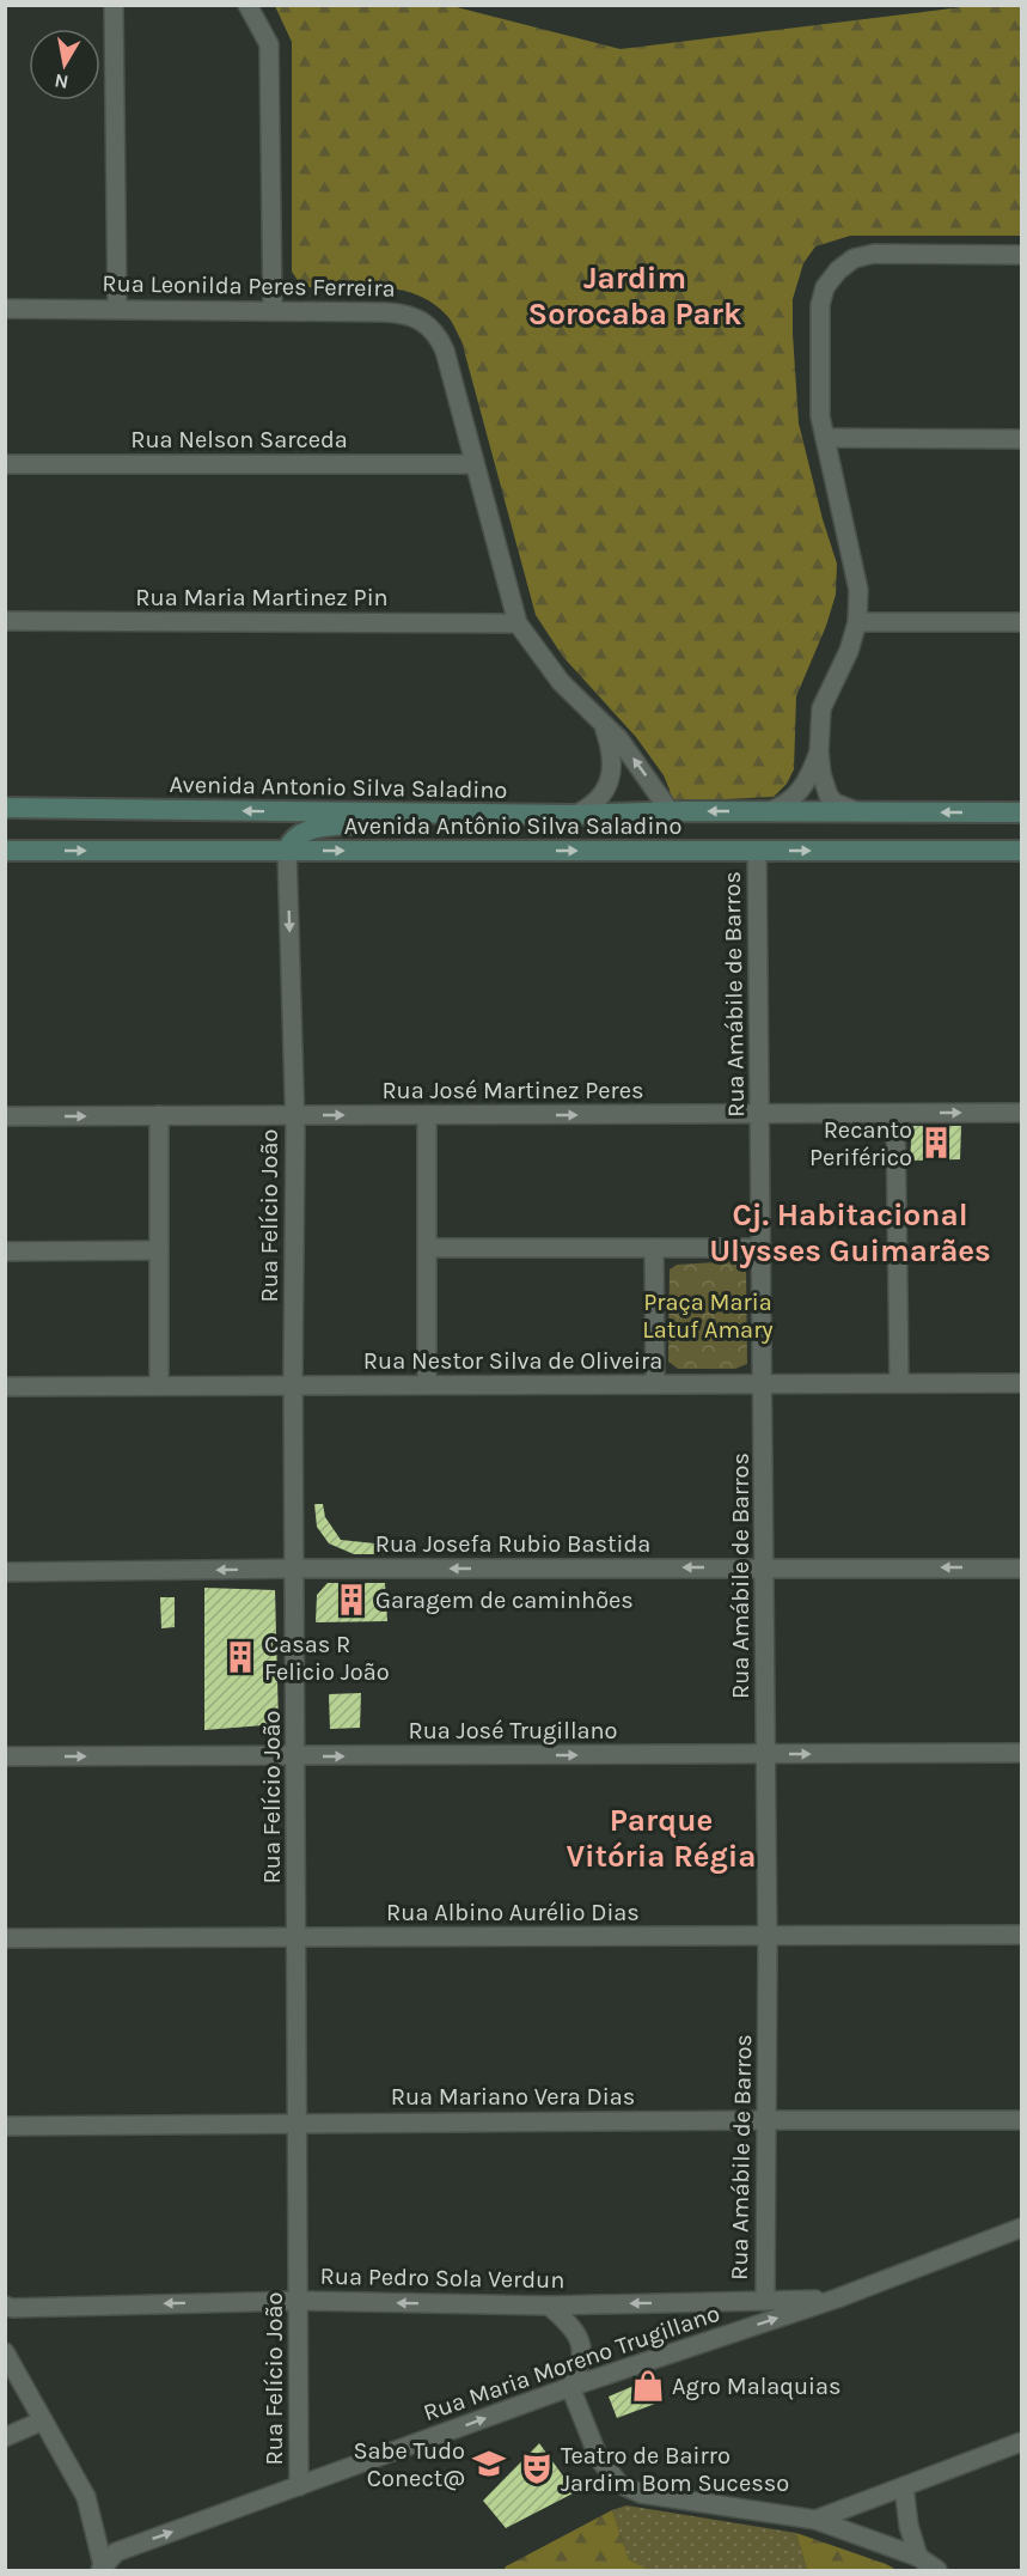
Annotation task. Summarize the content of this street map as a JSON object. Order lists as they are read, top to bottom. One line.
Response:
{"streets":{"main road":["Avenida Antonio Silva Saladino","Avenida Antônio Silva Saladino"],"street":["Rua Leonilda Peres Ferreira","Rua Nelson Sarceda","Rua Maria Martinez Pin","Rua Amábile de Barros","Rua José Martinez Peres","Rua Felício João","Rua Nestor Silva de Oliveira","Rua Josefa Rubio Bastida","Rua José Trugillano","Rua Albino Aurélio Dias","Rua Mariano Vera Dias","Rua Pedro Sola Verdun","Rua Maria Moreno Trugillano"]},"crossings":[["Rua Leonilda Peres Ferreira","Rua Nelson Sarceda"],["Rua Leonilda Peres Ferreira","Rua Maria Martinez Pin"],["Rua Leonilda Peres Ferreira","Avenida Antonio Silva Saladino"],["Rua Leonilda Peres Ferreira","Avenida Antônio Silva Saladino"],["Avenida Antonio Silva Saladino","Avenida Antônio Silva Saladino"],["Avenida Antônio Silva Saladino","Rua Amábile de Barros"],["Avenida Antônio Silva Saladino","Rua Felício João"],["Rua Amábile de Barros","Rua José Martinez Peres"],["Rua Amábile de Barros","Rua Nestor Silva de Oliveira"],["Rua Amábile de Barros","Rua Josefa Rubio Bastida"],["Rua Amábile de Barros","Rua José Trugillano"],["Rua Amábile de Barros","Rua Albino Aurélio Dias"],["Rua Amábile de Barros","Rua Mariano Vera Dias"],["Rua Amábile de Barros","Rua Pedro Sola Verdun"],["Rua José Martinez Peres","Rua Felício João"],["Rua Felício João","Rua Nestor Silva de Oliveira"],["Rua Felício João","Rua Josefa Rubio Bastida"],["Rua Felício João","Rua José Trugillano"],["Rua Felício João","Rua Albino Aurélio Dias"],["Rua Felício João","Rua Mariano Vera Dias"],["Rua Felício João","Rua Pedro Sola Verdun"],["Rua Felício João","Rua Maria Moreno Trugillano"],["Rua Pedro Sola Verdun","Rua Maria Moreno Trugillano"]],"one_way":["Rua Josefa Rubio Bastida","Rua José Trugillano","Rua Pedro Sola Verdun","Rua Maria Moreno Trugillano"],"districts":["Jardim Sorocaba Park","Cj. Habitacional Ulysses Guimarães","Parque Vitória Régia"],"parks":["Praça Maria Latuf Amary"],"places":{"building":["Recanto Periférico","Garagem de caminhões","Casas R Felicio João"],"shop":["Agro Malaquias"],"school or university":["Sabe Tudo Conect@"],"theatre":["Teatro de Bairro Jardim Bom Sucesso"]},"north":"bottom"}
